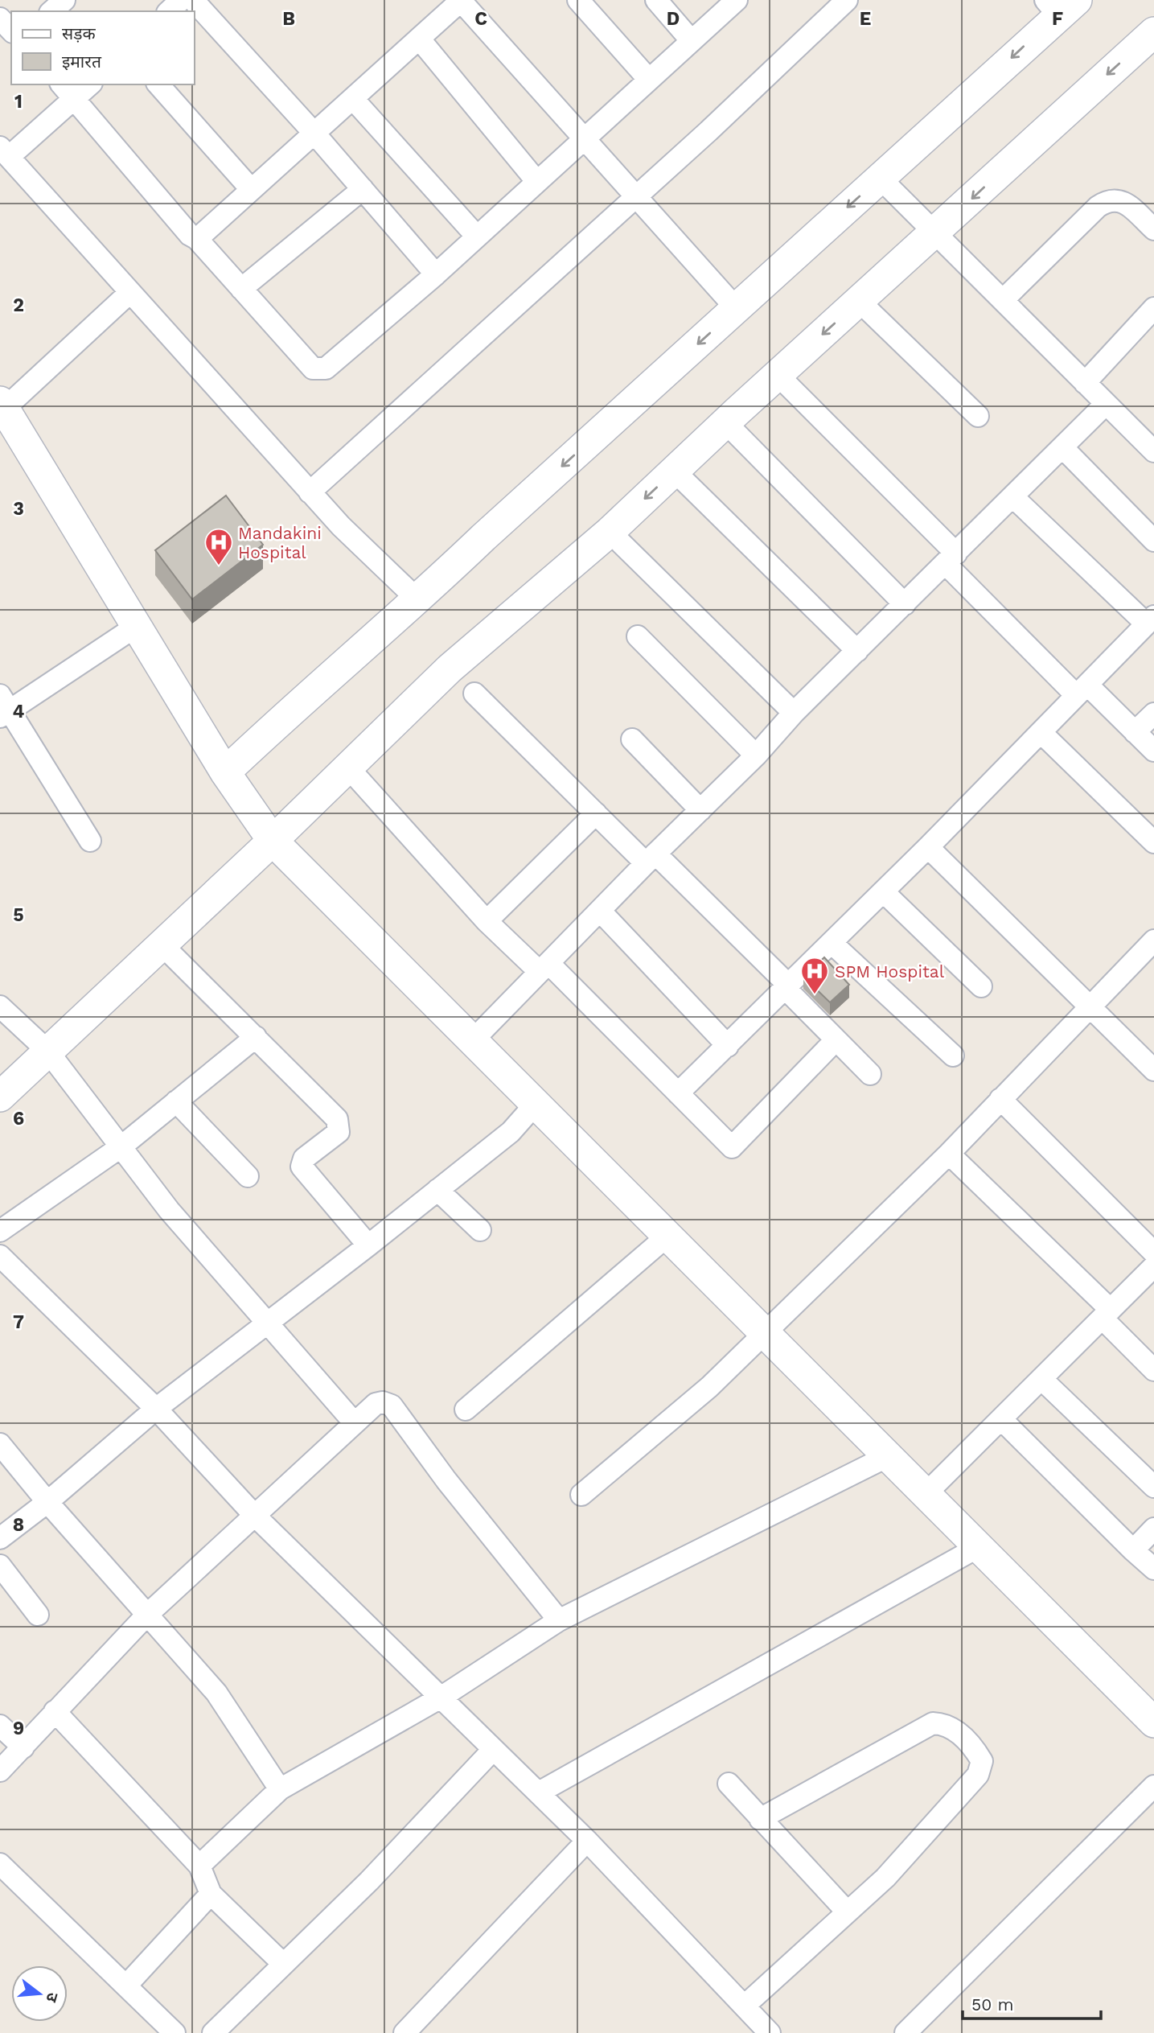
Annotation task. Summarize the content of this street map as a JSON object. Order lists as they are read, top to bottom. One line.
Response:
{"places":{"hospital":["Mandakini Hospital","SPM Hospital"]},"legend":["सड़क","इमारत"],"scale_bar":"50 m","north":"right","grid":{"columns":["B","C","D","E","F"],"rows":["1","2","3","4","5","6","7","8","9"]}}
